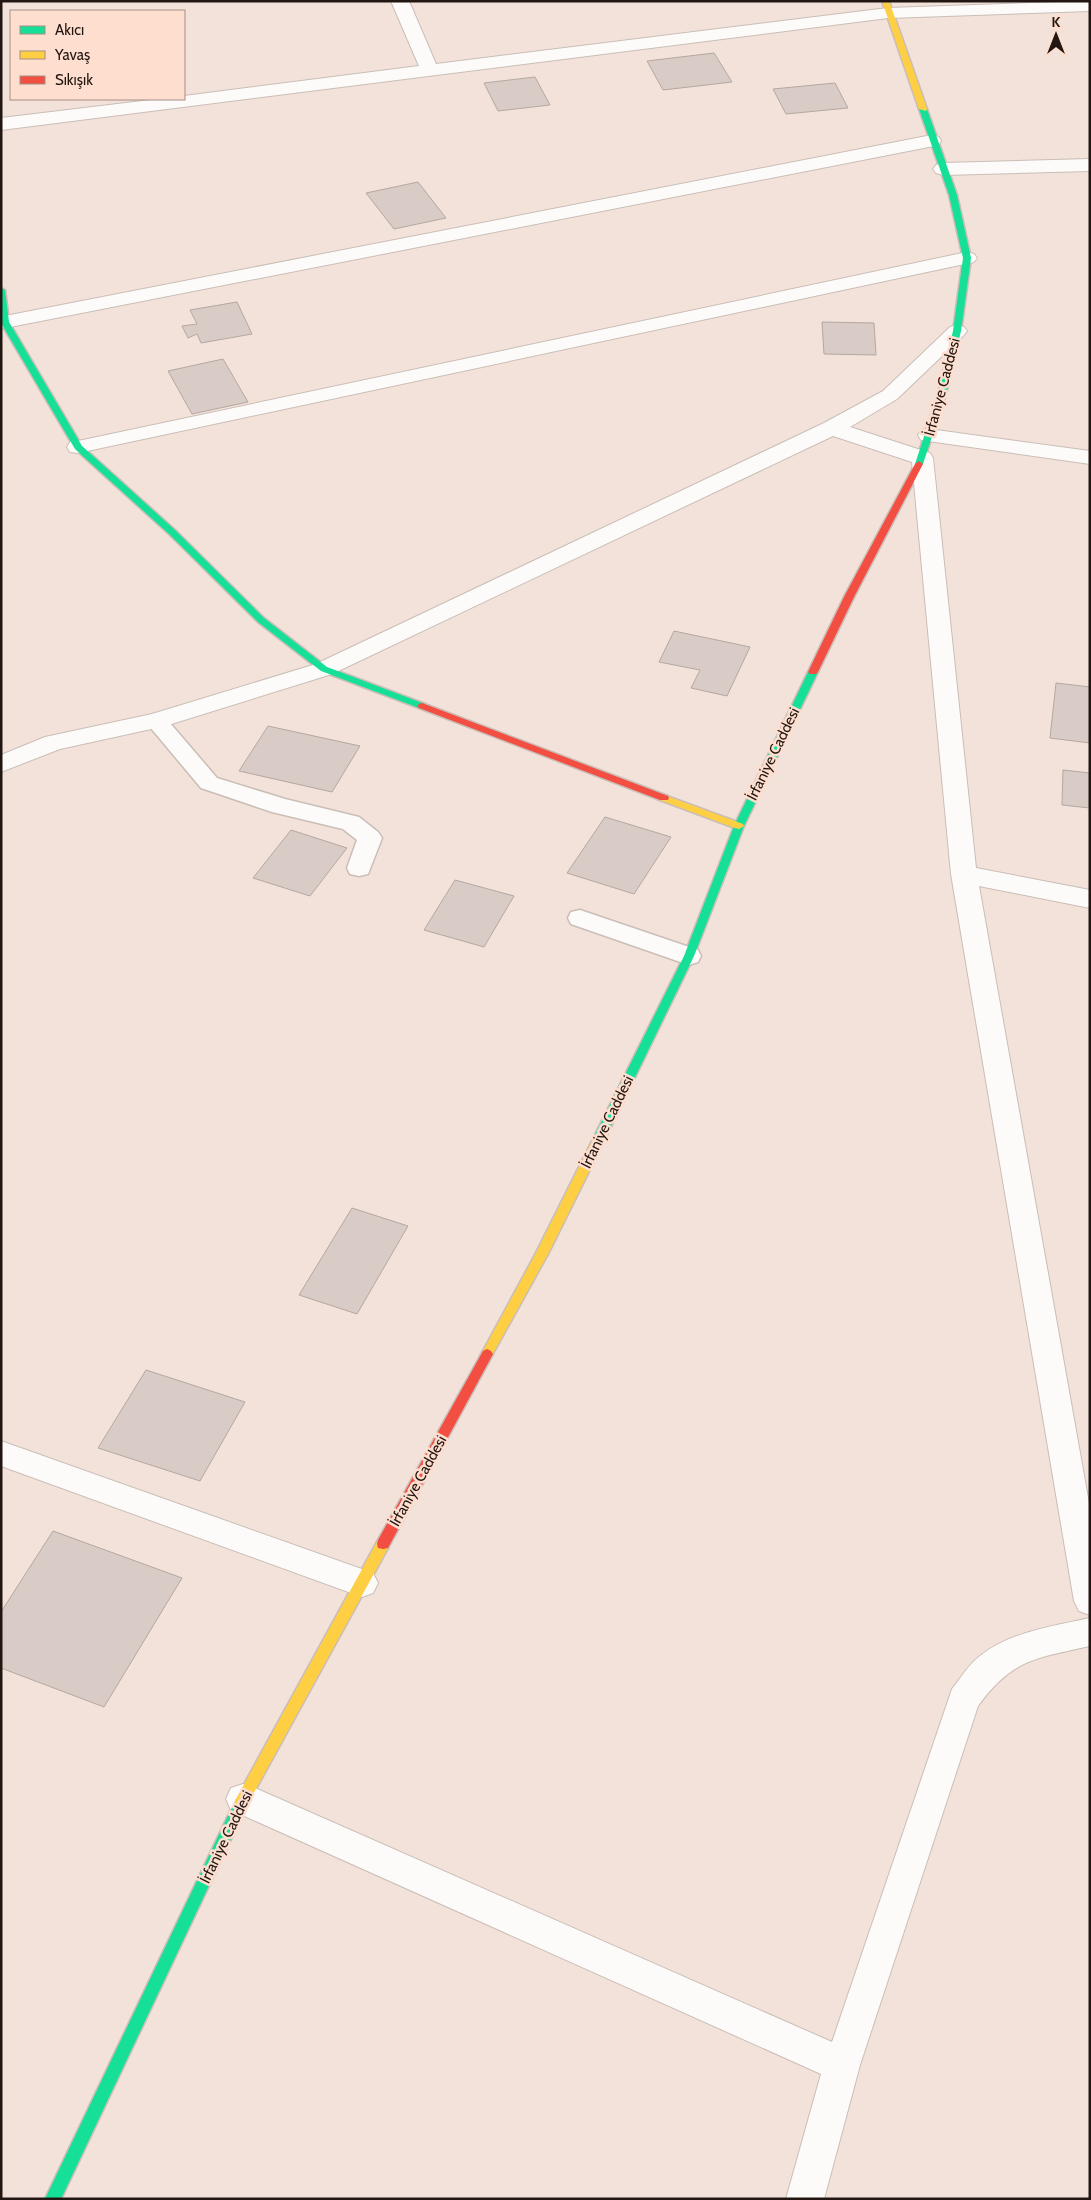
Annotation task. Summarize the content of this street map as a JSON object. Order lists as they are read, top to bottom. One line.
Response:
{"streets":{"main road":["İrfaniye Caddesi"]},"legend":["Akıcı","Yavaş","Sıkışık"],"north":"top"}
